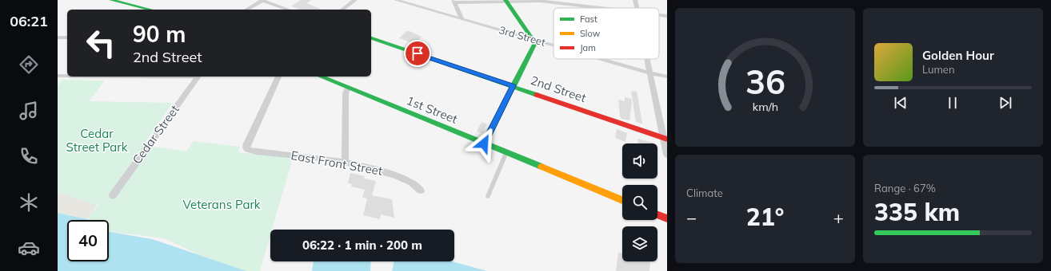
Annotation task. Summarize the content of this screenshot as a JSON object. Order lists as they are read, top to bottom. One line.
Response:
{"streets":{"street":["3rd Street","2nd Street","1st Street","Cedar Street","East Front Street"]},"parks":["Cedar Street Park","Veterans Park"],"legend":["Fast","Slow","Jam"],"page":{"tabs":"06:21","turn":["90 m","2nd Street"],"song":["Golden Hour","Lumen"],"tile":["Climate",["Range · 67%","335 km"]],"heat":["−","21°","+"],"limit":"40","trip":"06:22 · 1 min · 200 m","gauge":["36","km/h"]}}
